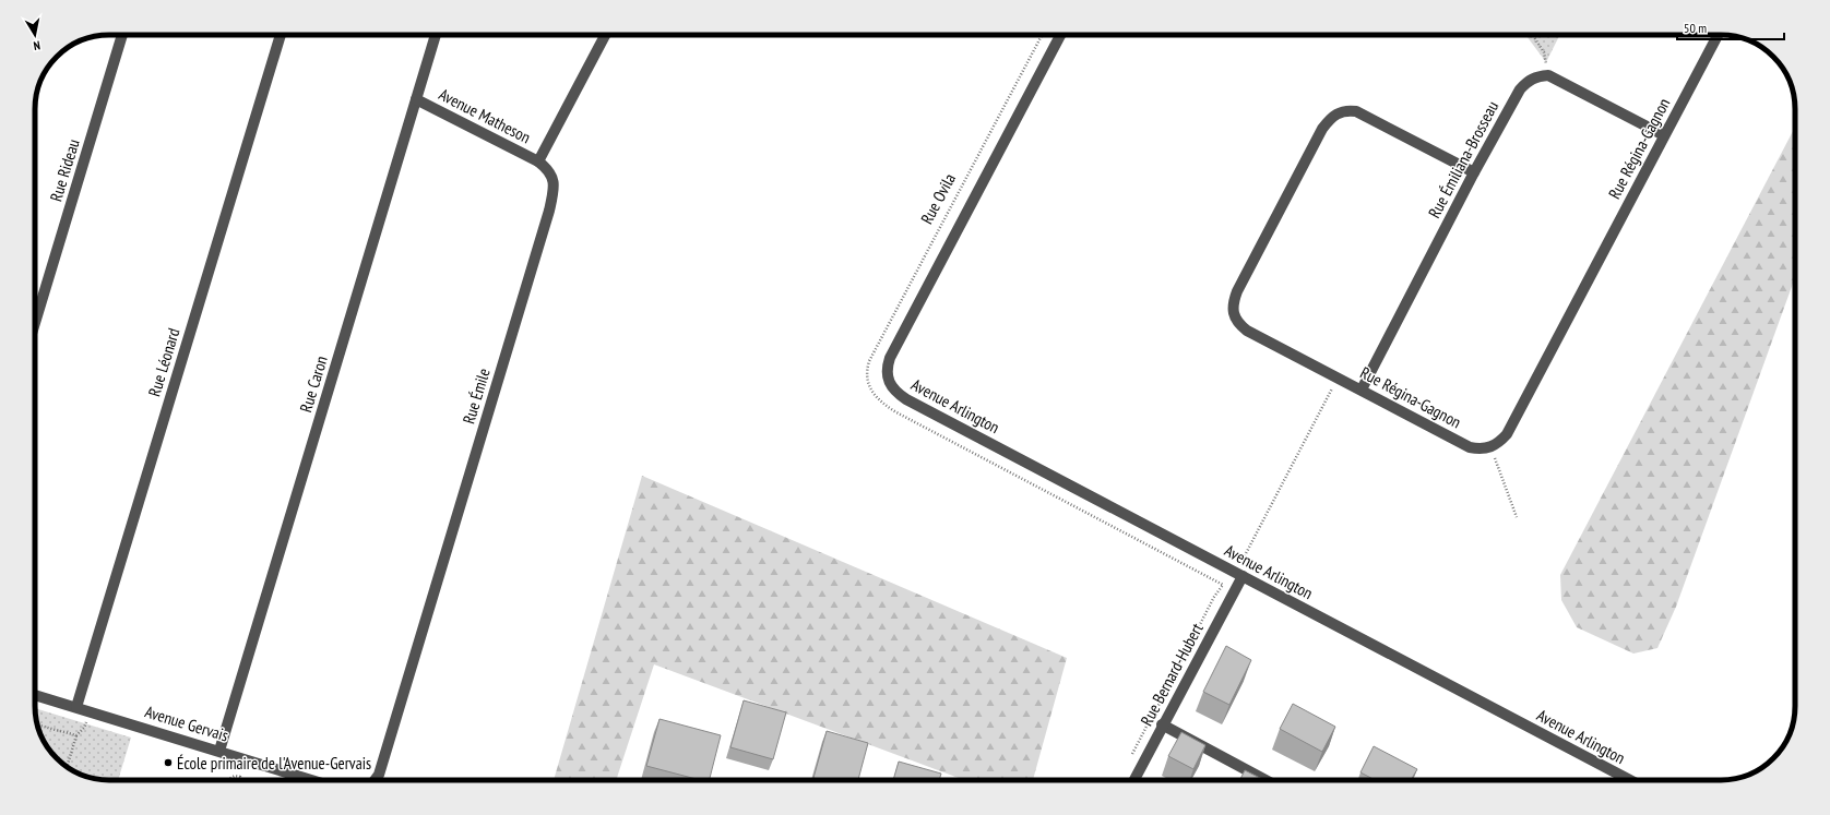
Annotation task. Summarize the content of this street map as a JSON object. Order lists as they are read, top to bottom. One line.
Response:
{"streets":{"street":["Avenue Matheson","Rue Régina-Gagnon","Rue Émiliana-Brosseau","Rue Rideau","Rue Ovila","Rue Léonard","Rue Caron","Rue Émile","Avenue Arlington","Rue Bernard-Hubert","Avenue Gervais"]},"crossings":[["Avenue Matheson","Rue Caron"],["Avenue Matheson","Rue Émile"],["Rue Régina-Gagnon","Rue Émiliana-Brosseau"],["Rue Ovila","Avenue Arlington"],["Rue Léonard","Avenue Gervais"],["Rue Caron","Avenue Gervais"],["Avenue Arlington","Rue Bernard-Hubert"]],"places":["École primaire de l'Avenue-Gervais"],"scale_bar":"50 m","north":"bottom"}
